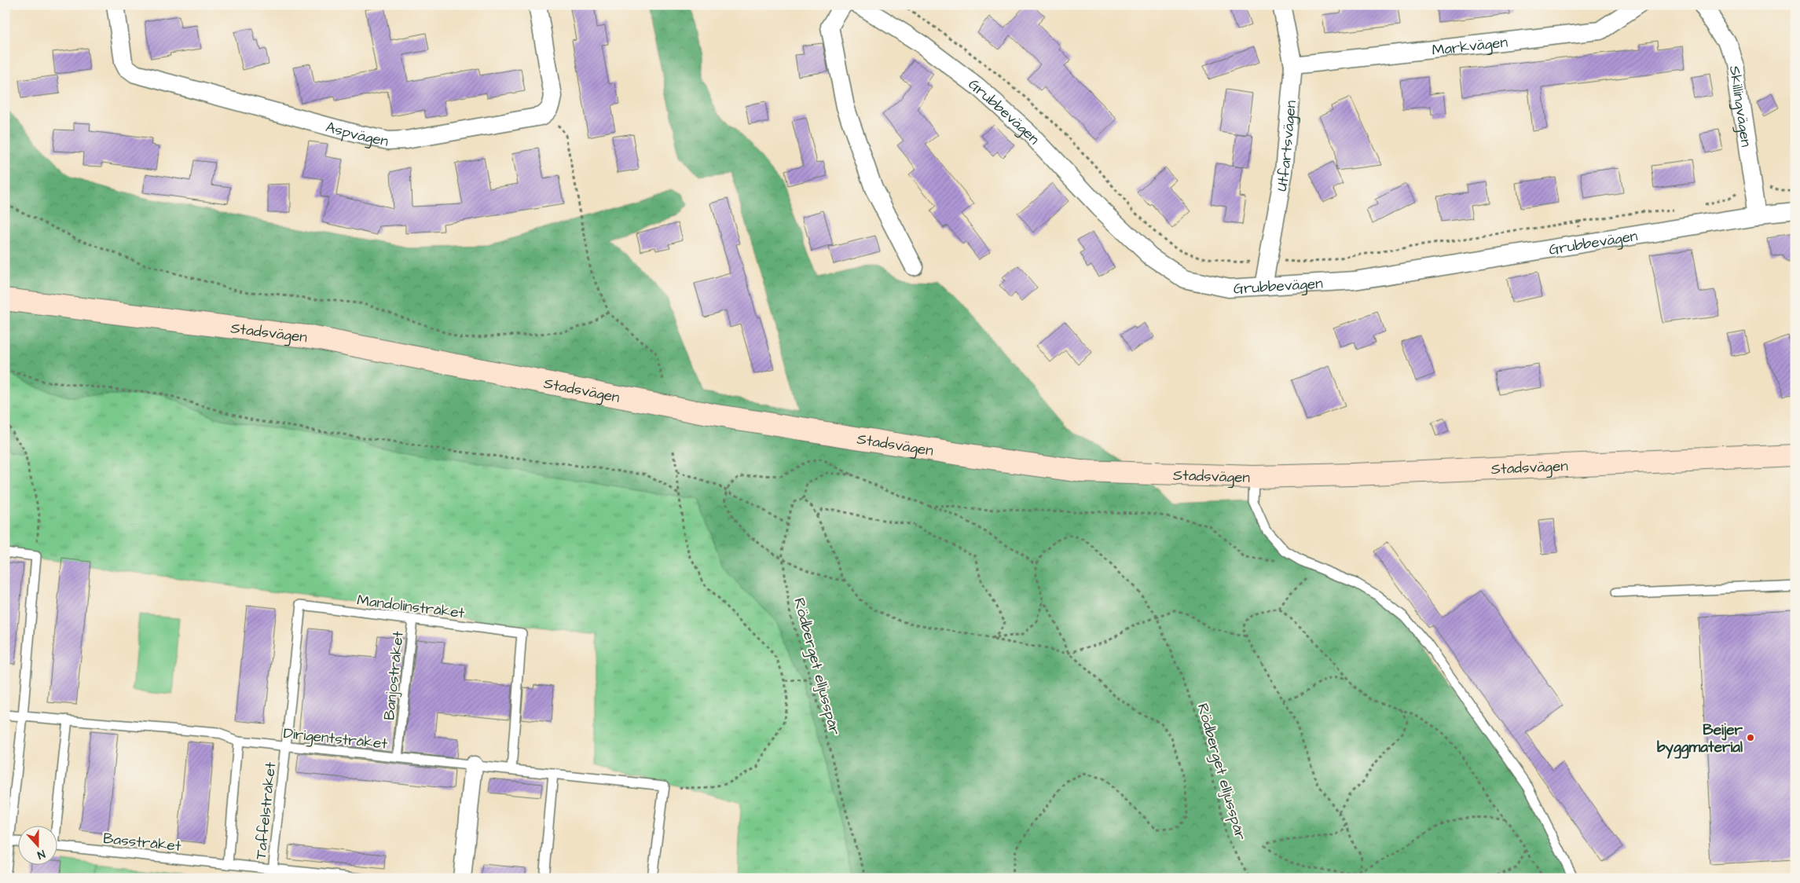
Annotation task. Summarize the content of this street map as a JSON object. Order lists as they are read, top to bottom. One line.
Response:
{"streets":{"main road":["Stadsvägen"],"street":["Markvägen","Skillingvägen","Grubbevägen","Aspvägen","Utfartsvägen"],"lane":["Mandolinstråket","Banjostråket","Dirigentstråket","Taffelstråket","Basstråket"],"path":["Rödberget elljusspår"]},"crossings":[["Markvägen","Utfartsvägen"],["Skillingvägen","Grubbevägen"],["Grubbevägen","Utfartsvägen"],["Mandolinstråket","Banjostråket"],["Mandolinstråket","Dirigentstråket"],["Mandolinstråket","Taffelstråket"],["Banjostråket","Dirigentstråket"],["Dirigentstråket","Taffelstråket"],["Dirigentstråket","Basstråket"],["Taffelstråket","Basstråket"]],"places":["Beijer byggmaterial"],"north":"bottom"}
